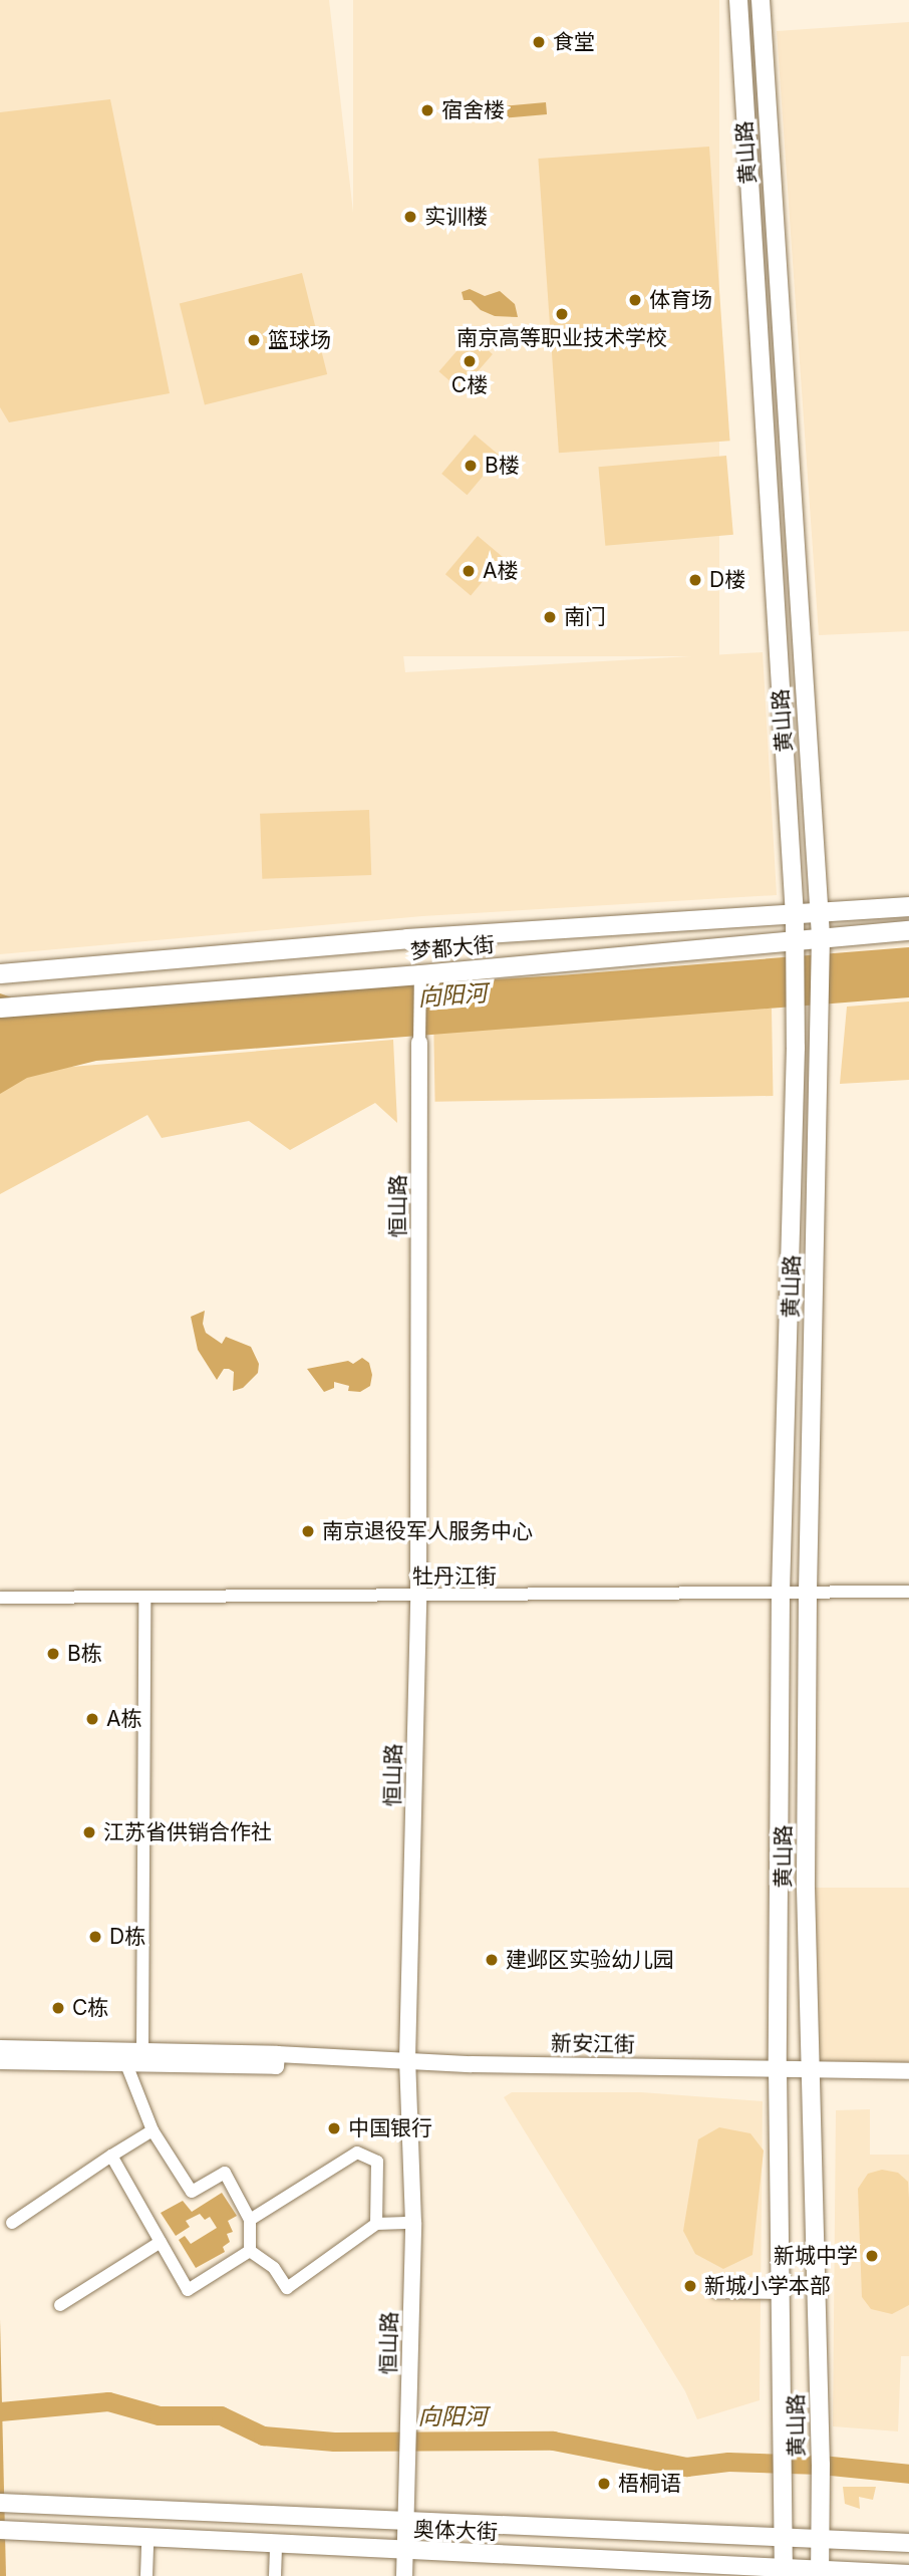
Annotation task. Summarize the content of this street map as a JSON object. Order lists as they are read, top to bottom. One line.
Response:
{"streets":{"main road":["黄山路","梦都大街","奥体大街"],"street":["恒山路","牡丹江街","新安江街"]},"crossings":[["黄山路","梦都大街"],["黄山路","牡丹江街"],["黄山路","新安江街"],["黄山路","奥体大街"],["梦都大街","恒山路"],["恒山路","牡丹江街"],["恒山路","新安江街"],["恒山路","奥体大街"]],"water":["向阳河"],"places":["食堂","宿舍楼","实训楼","体育场","南京高等职业技术学校","篮球场","C楼","B楼","A楼","D楼","南门","南京退役军人服务中心","B栋","A栋","江苏省供销合作社","D栋","建邺区实验幼儿园","C栋","中国银行","新城中学","新城小学本部","梧桐语"]}
